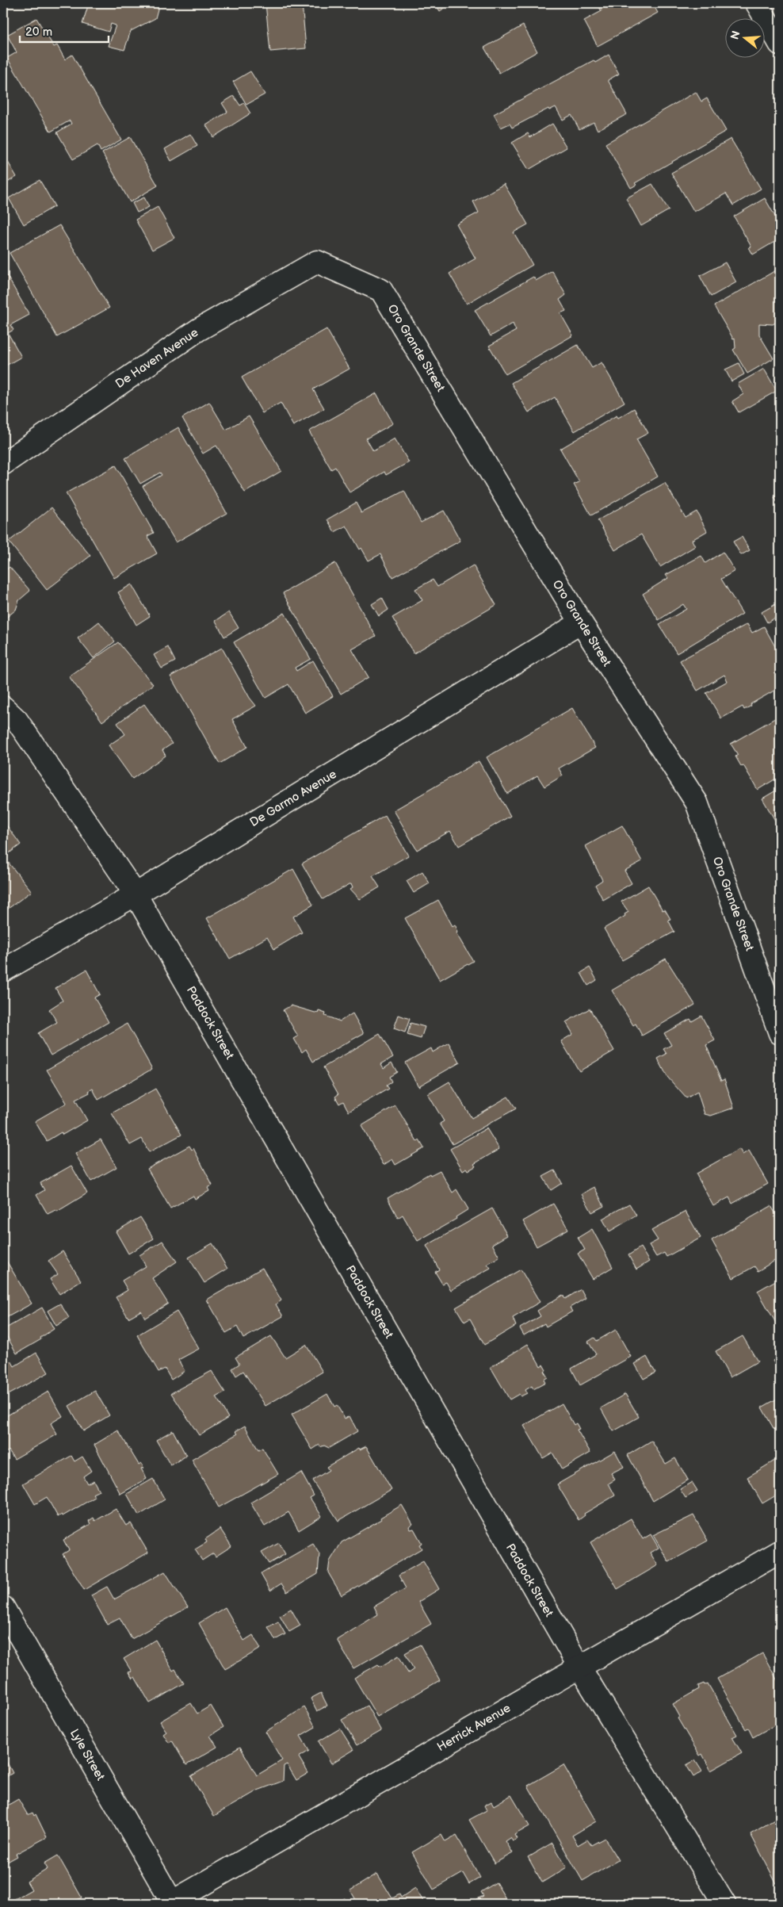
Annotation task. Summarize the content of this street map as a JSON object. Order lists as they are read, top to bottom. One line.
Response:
{"streets":{"street":["Oro Grande Street","De Haven Avenue","De Garmo Avenue","Paddock Street","Herrick Avenue","Lyle Street"]},"crossings":[["Oro Grande Street","De Haven Avenue"],["Oro Grande Street","De Garmo Avenue"],["De Garmo Avenue","Paddock Street"],["Paddock Street","Herrick Avenue"],["Herrick Avenue","Lyle Street"]],"scale_bar":"20 m","north":"left"}
